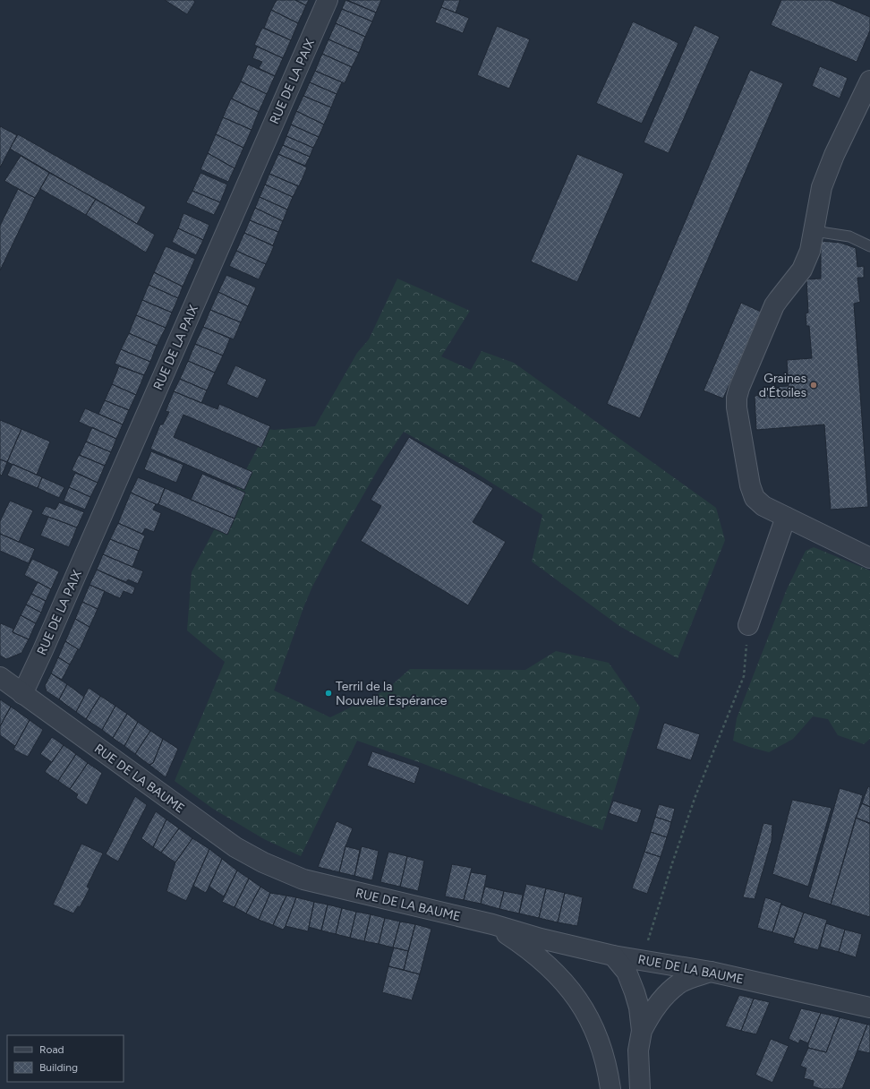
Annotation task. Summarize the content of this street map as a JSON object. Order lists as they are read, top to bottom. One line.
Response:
{"streets":{"street":["RUE DE LA PAIX","RUE DE LA BAUME"]},"crossings":[["RUE DE LA PAIX","RUE DE LA BAUME"]],"places":["Graines d'Étoiles","Terril de la Nouvelle Espérance"],"legend":["Road","Building"]}
